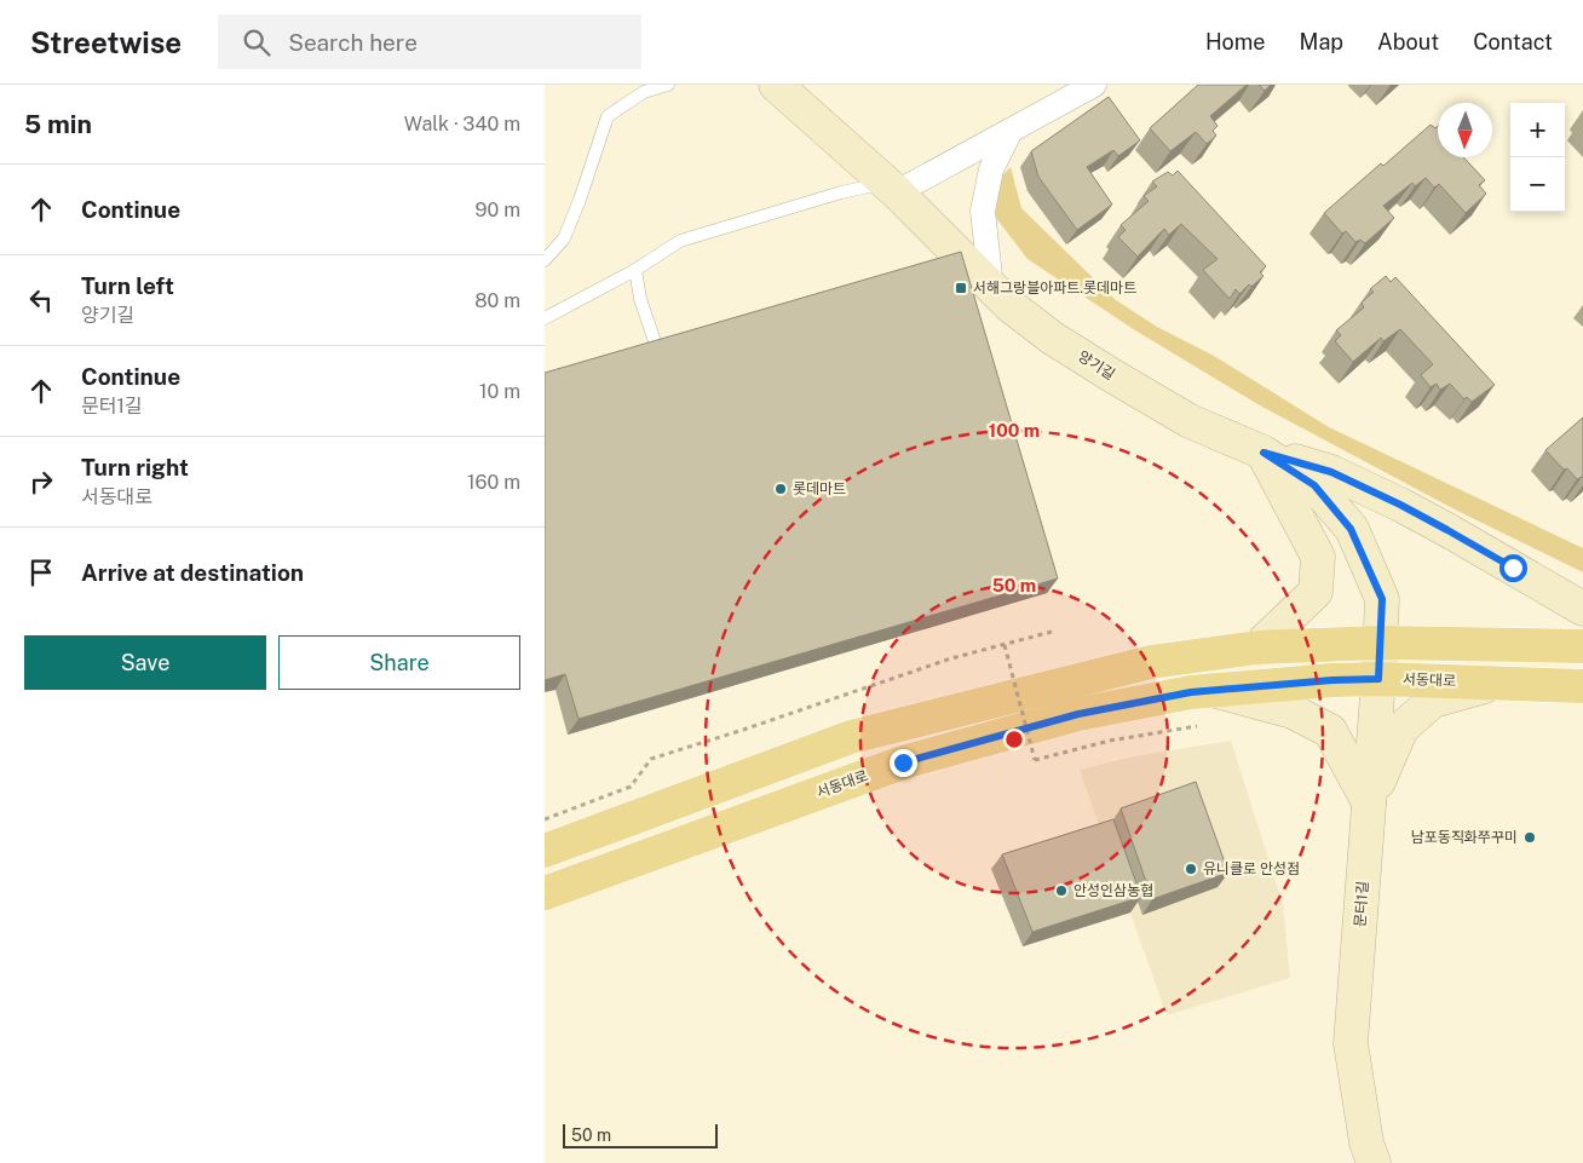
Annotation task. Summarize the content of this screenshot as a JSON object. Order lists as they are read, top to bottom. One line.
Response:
{"streets":{"main road":["서동대로"],"street":["양기길","문터1길"]},"crossings":[["양기길","문터1길"],["서동대로","문터1길"]],"places":{"transit":["서해그랑블아파트.롯데마트"],"other":["롯데마트","남포동직화쭈꾸미","유니클로 안성점","안성인삼농협"]},"scale_bar":"50 m","north":"bottom","page":{"header":"Streetwise","search":"Search here","nav":["Home","Map","About","Contact"],"heading":["5 min","Walk · 340 m"],"map_buttons":["+","−"],"list":[["Continue","90 m"],["Turn left","양기길","80 m"],["Continue","문터1길","10 m"],["Turn right","서동대로","160 m"],"Arrive at destination"],"buttons":["Save","Share"],"scale":"50 m"},"rings":["100 m","50 m"]}
